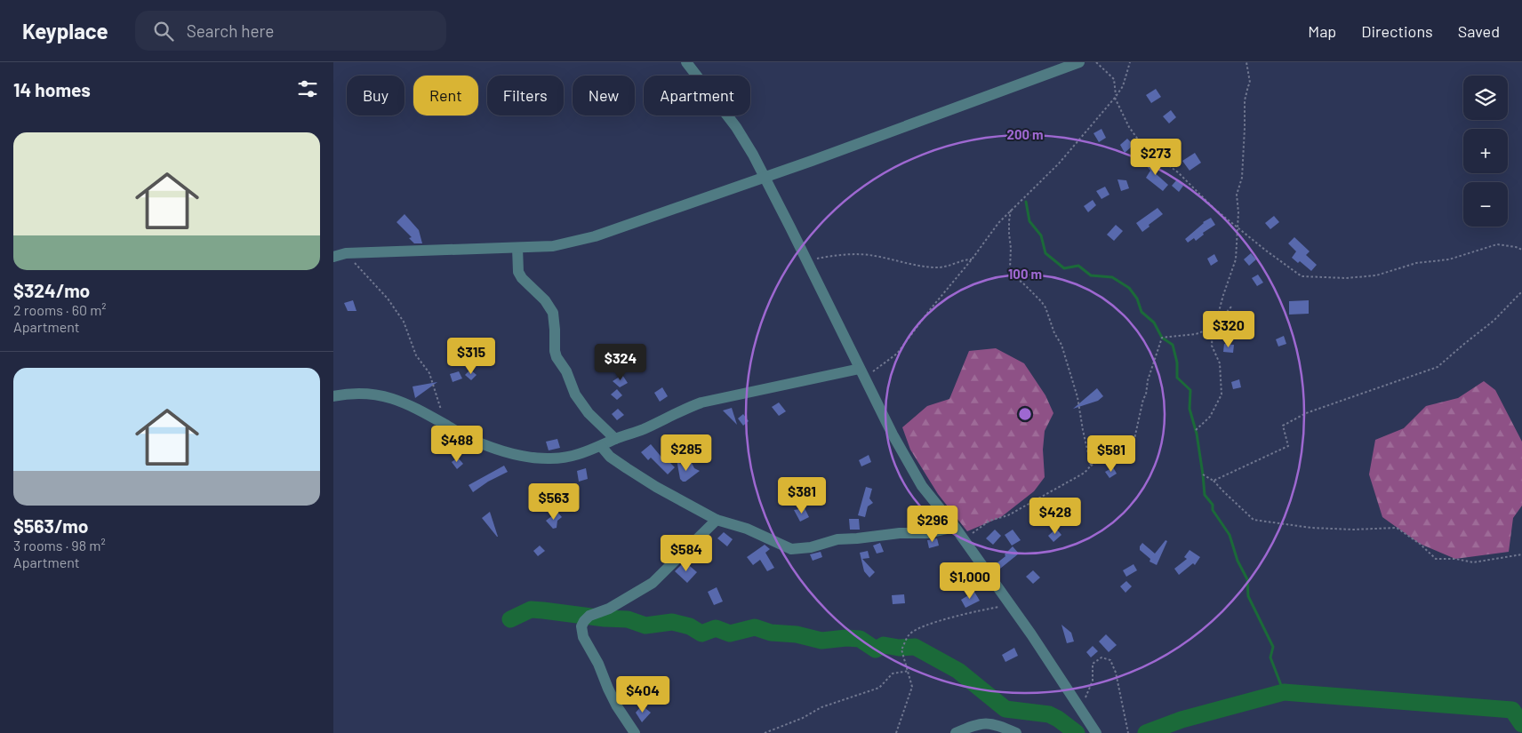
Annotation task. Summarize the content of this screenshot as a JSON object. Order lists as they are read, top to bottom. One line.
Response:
{"page":{"header":"Keyplace","search":"Search here","nav":["Map","Directions","Saved"],"heading":"14 homes","map_buttons":["+","−"],"chip":["Buy","Rent","Filters","New","Apartment"],"list":[{"name":"$324/mo","note":"2 rooms · 60 m² · Apartment"},{"name":"$563/mo","note":"3 rooms · 98 m² · Apartment"}],"price":["$273","$320","$315","$324","$488","$285","$581","$381","$563","$428","$296","$584","$1,000","$404"]},"rings":["200 m","100 m"]}
